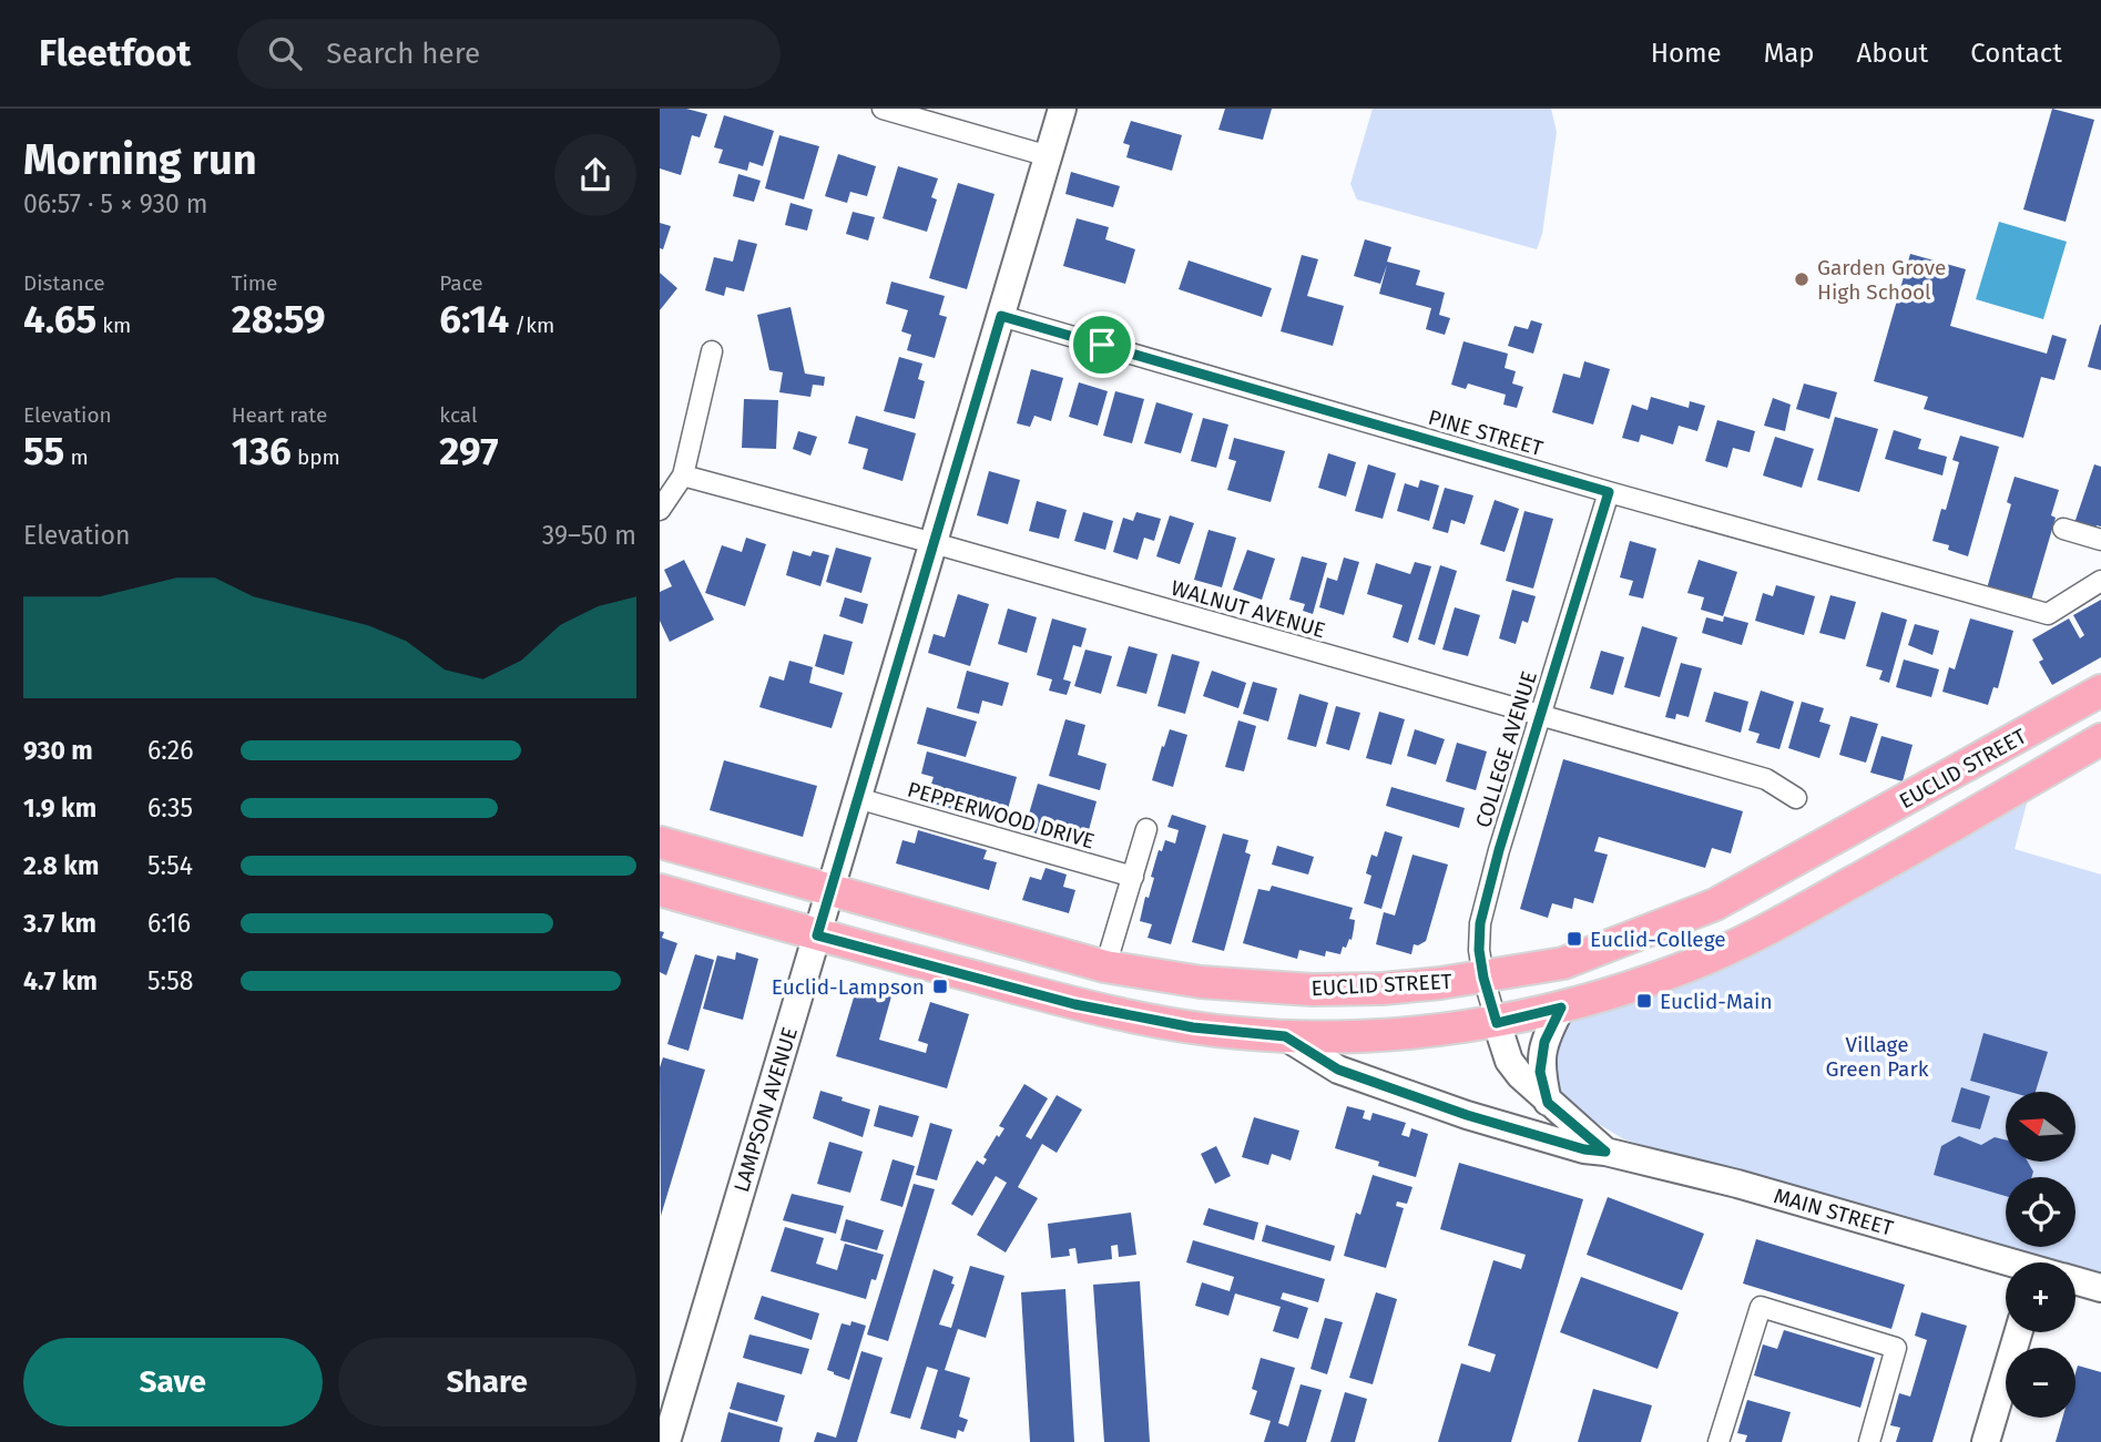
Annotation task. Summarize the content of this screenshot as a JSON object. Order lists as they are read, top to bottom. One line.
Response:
{"streets":{"main road":["EUCLID STREET"],"street":["PINE STREET","WALNUT AVENUE","COLLEGE AVENUE","PEPPERWOOD DRIVE","LAMPSON AVENUE","MAIN STREET"]},"crossings":[["PINE STREET","COLLEGE AVENUE"],["PINE STREET","LAMPSON AVENUE"],["WALNUT AVENUE","COLLEGE AVENUE"],["WALNUT AVENUE","LAMPSON AVENUE"],["COLLEGE AVENUE","EUCLID STREET"],["COLLEGE AVENUE","MAIN STREET"],["EUCLID STREET","LAMPSON AVENUE"],["EUCLID STREET","MAIN STREET"],["PEPPERWOOD DRIVE","LAMPSON AVENUE"]],"parks":["Village Green Park"],"places":{"other":["Garden Grove High School"],"transit":["Euclid-College","Euclid-Lampson","Euclid-Main"]},"north":"left","page":{"header":"Fleetfoot","search":"Search here","nav":["Home","Map","About","Contact"],"heading":["Morning run","06:57 · 5 × 930 m"],"stats":[["Distance","4.65 km"],["Time","28:59"],["Pace","6:14 /km"],["Elevation","55 m"],["Heart rate","136 bpm"],["kcal","297"]],"chart":["Elevation","39–50 m"],"list":[{"name":"930 m","note":"6:26"},{"name":"1.9 km","note":"6:35"},{"name":"2.8 km","note":"5:54"},{"name":"3.7 km","note":"6:16"},{"name":"4.7 km","note":"5:58"}],"map_buttons":["+","−"],"buttons":["Save","Share"]}}
